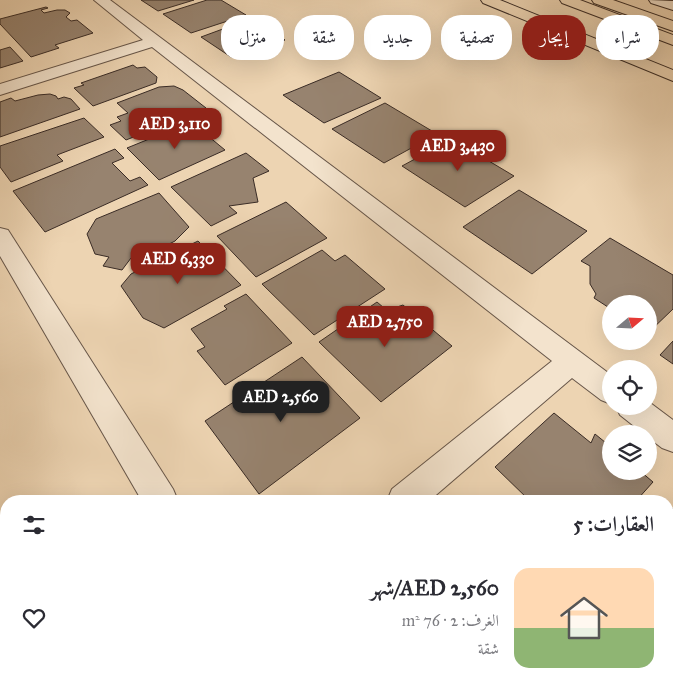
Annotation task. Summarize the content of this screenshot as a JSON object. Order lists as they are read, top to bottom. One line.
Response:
{"north":"right","page":{"chip":["شراء","إيجار","تصفية","جديد","شقة","منزل"],"price":["AED 3,110","AED 3,430","AED 6,330","AED 2,750","AED 2,560"],"heading":"العقارات: 5","list":[{"name":"AED 2,560/شهر","note":"الغرف: 2 · 76 m² · شقة"}]}}
